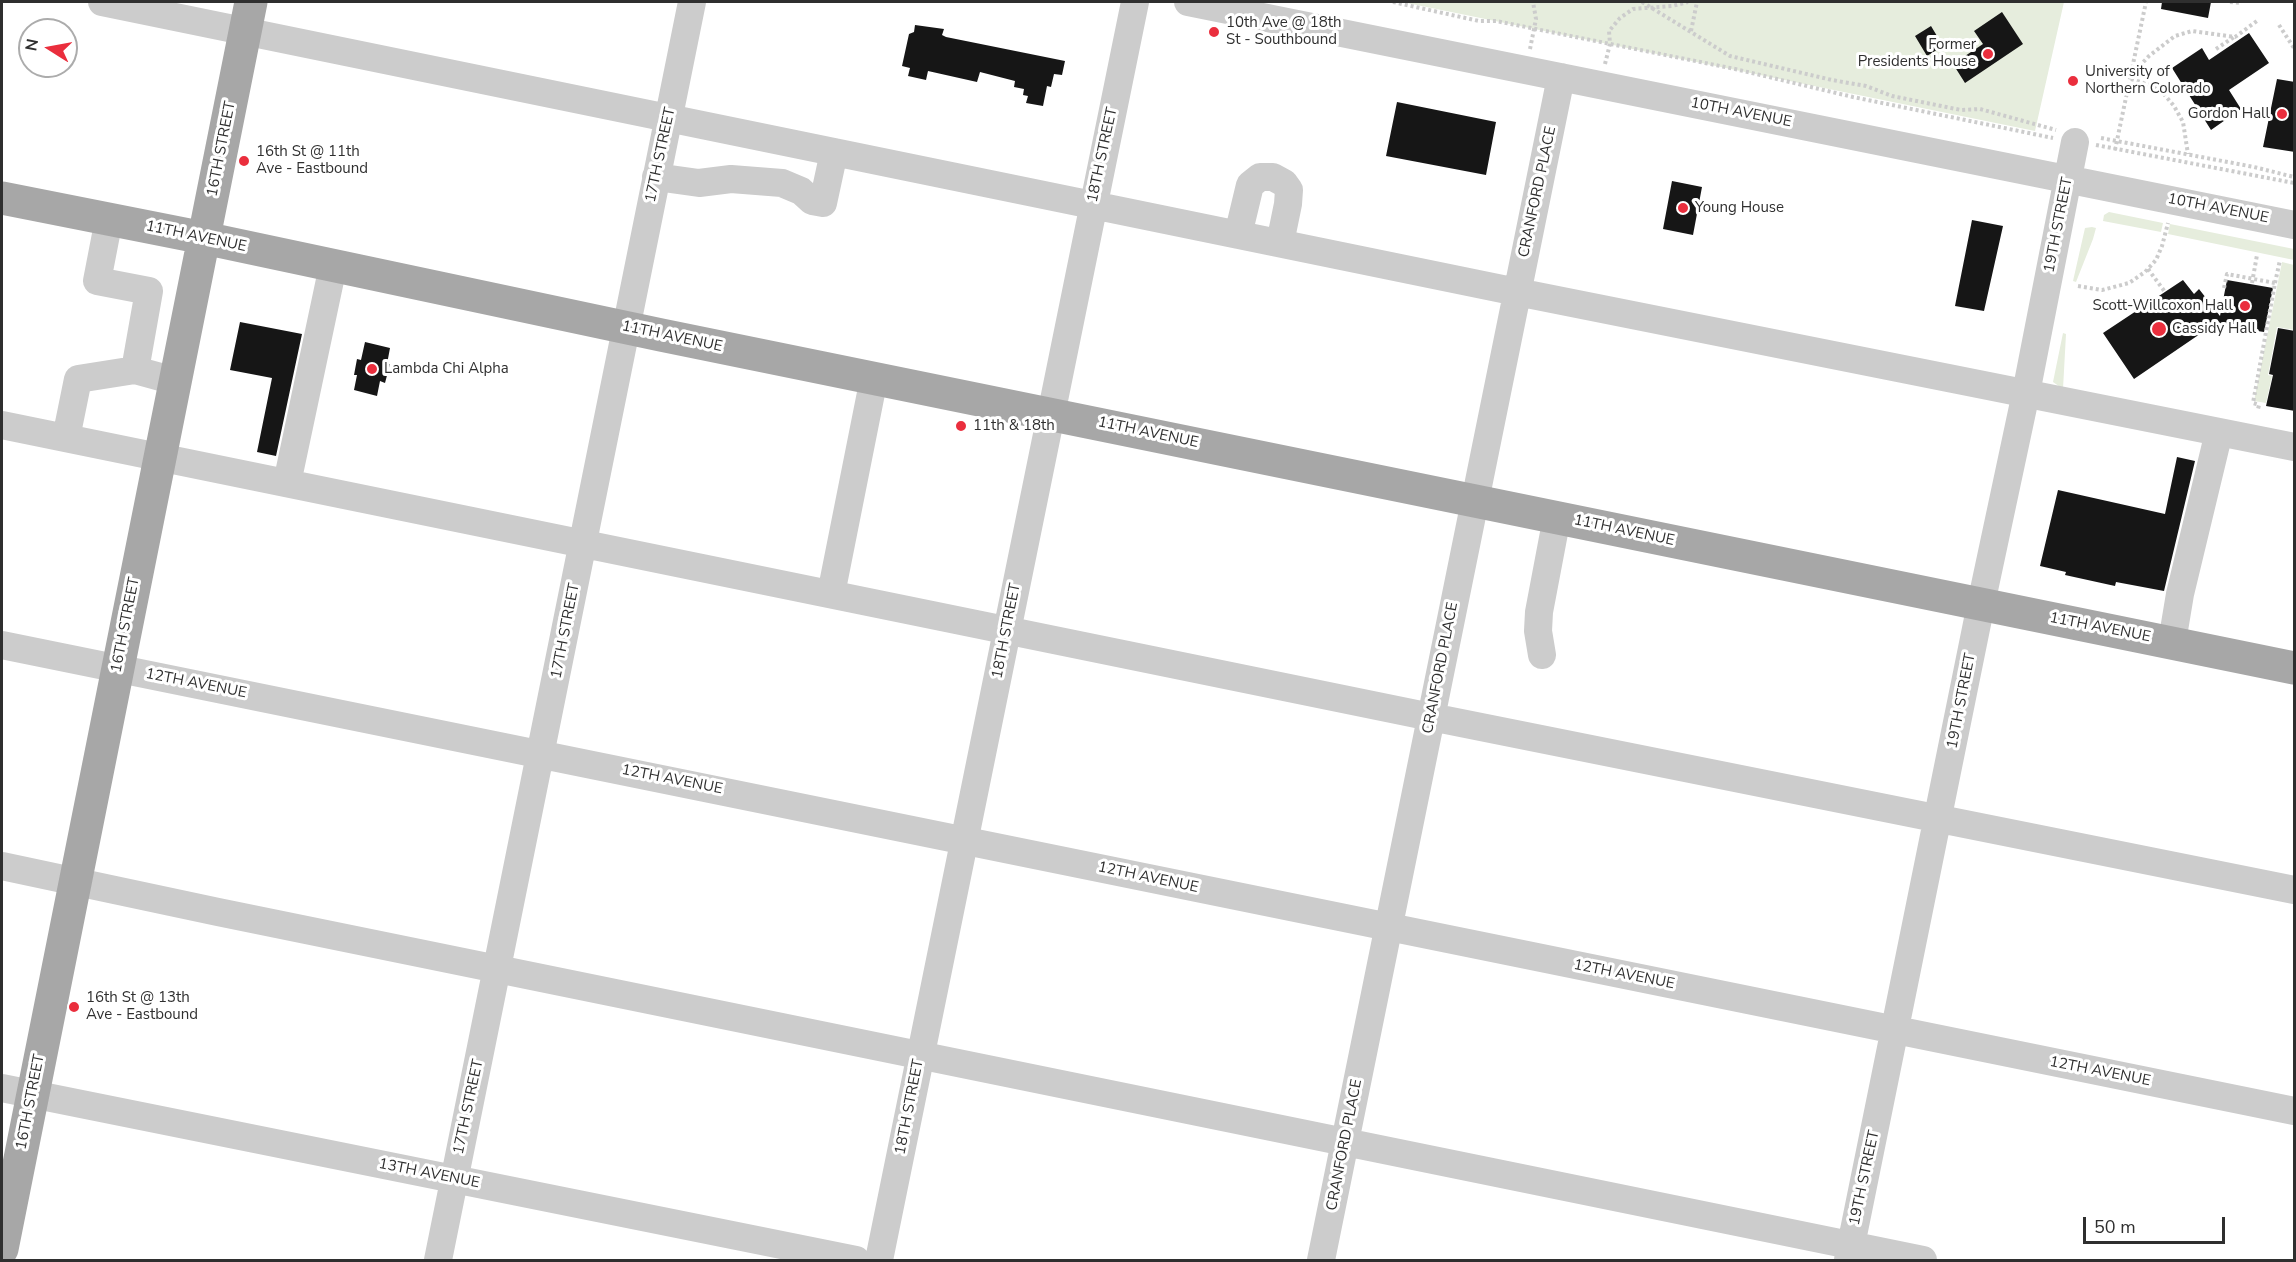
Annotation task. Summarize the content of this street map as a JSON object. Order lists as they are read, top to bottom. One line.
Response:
{"streets":{"main road":["16TH STREET","11TH AVENUE"],"street":["10TH AVENUE","17TH STREET","18TH STREET","CRANFORD PLACE","19TH STREET","12TH AVENUE","13TH AVENUE"]},"crossings":[["10TH AVENUE","CRANFORD PLACE"],["10TH AVENUE","19TH STREET"],["16TH STREET","11TH AVENUE"],["16TH STREET","12TH AVENUE"],["16TH STREET","13TH AVENUE"],["17TH STREET","11TH AVENUE"],["17TH STREET","12TH AVENUE"],["17TH STREET","13TH AVENUE"],["18TH STREET","11TH AVENUE"],["18TH STREET","12TH AVENUE"],["CRANFORD PLACE","11TH AVENUE"],["CRANFORD PLACE","12TH AVENUE"],["19TH STREET","11TH AVENUE"],["19TH STREET","12TH AVENUE"]],"places":["10th Ave @ 18th St - Southbound","Former Presidents House","University of Northern Colorado","Gordon Hall","16th St @ 11th Ave - Eastbound","Young House","Scott-Willcoxon Hall","Cassidy Hall","Lambda Chi Alpha","11th & 18th","16th St @ 13th Ave - Eastbound"],"scale_bar":"50 m","north":"left"}
